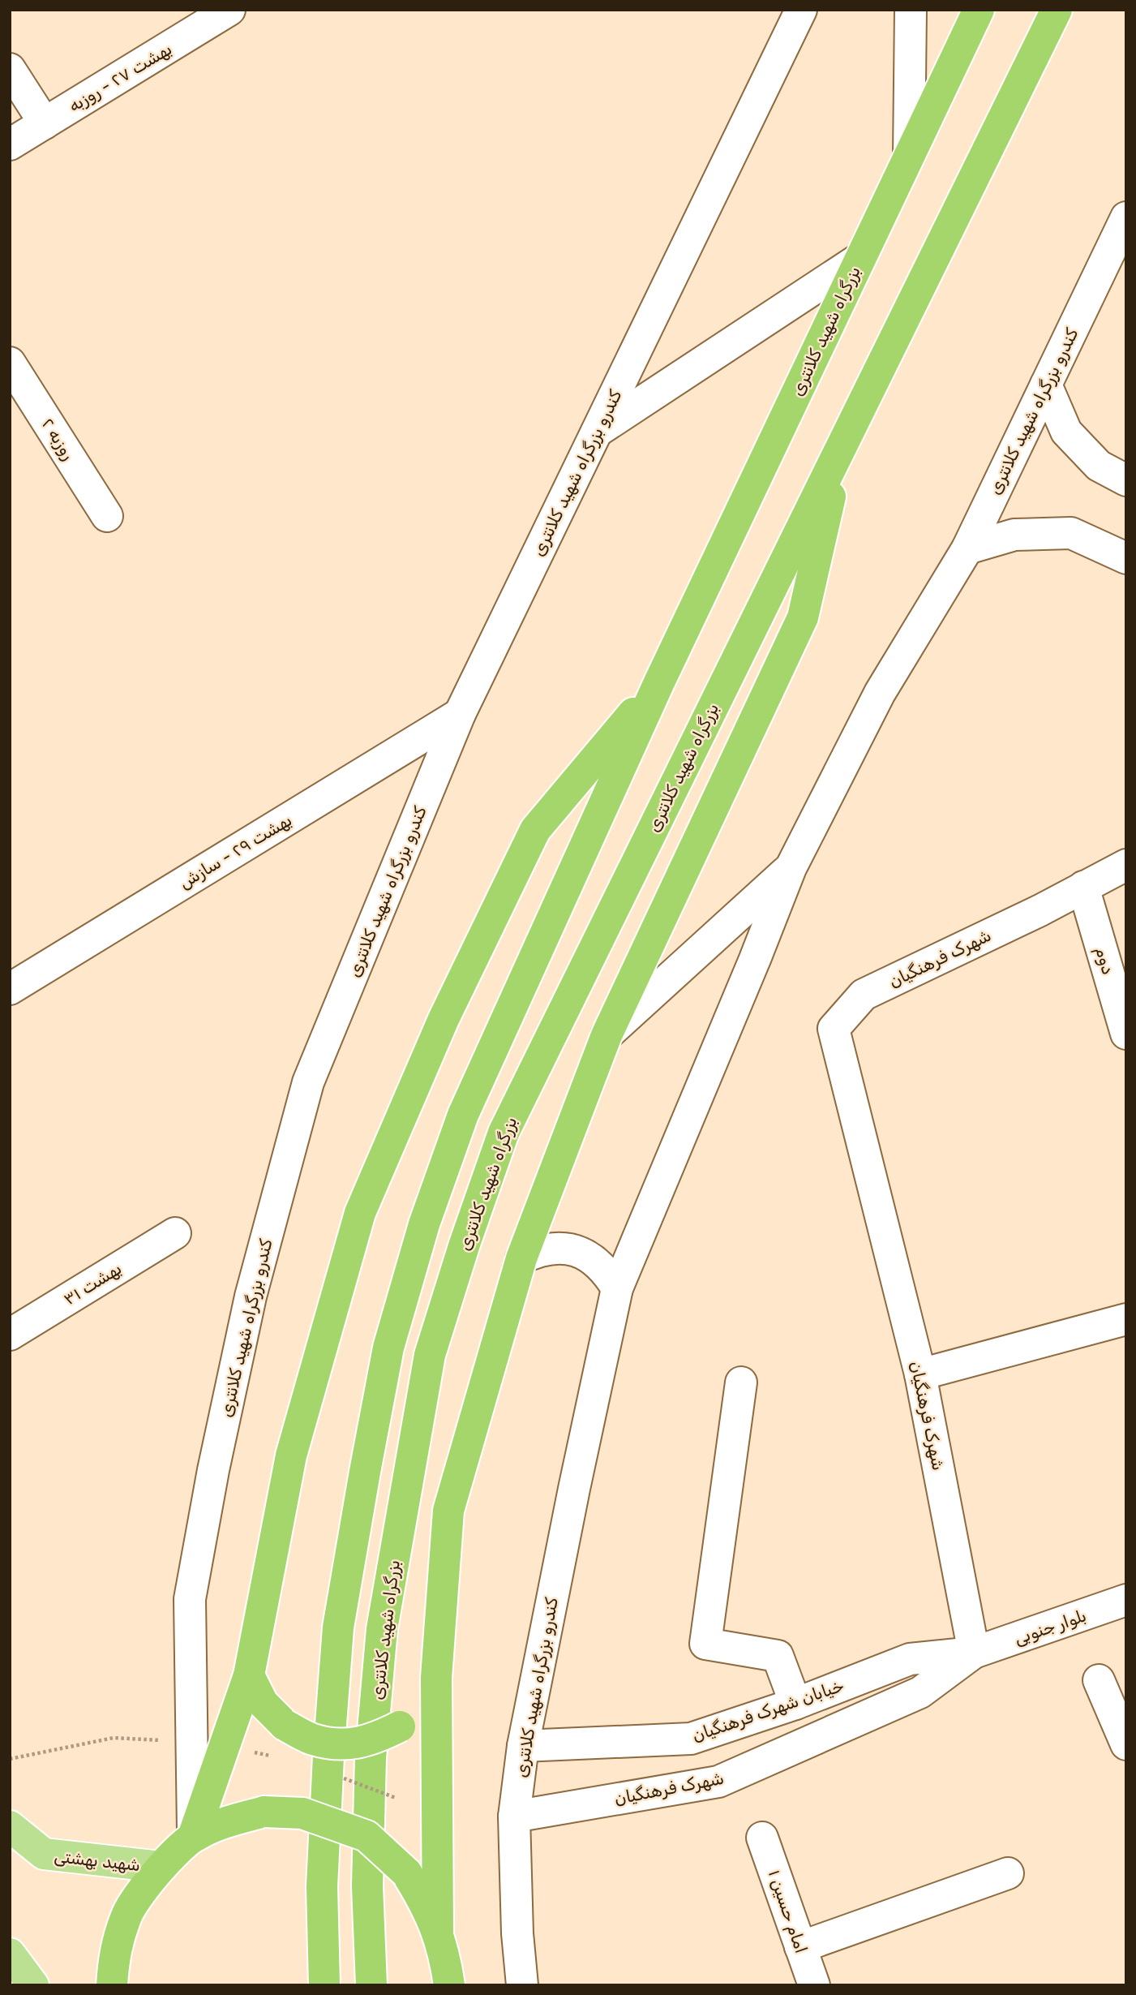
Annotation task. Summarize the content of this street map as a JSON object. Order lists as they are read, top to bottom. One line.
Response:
{"streets":{"highway":["بزرگراه شهید کلانتری"],"main road":["شهید بهشتی"],"street":["بهشت ۲۷ - روزبه","کندرو بزرگراه شهید کلانتری","۲ روزبه","بهشت ۲۹ - سازش","شهرک فرهنگیان","دوم","بهشت ۳۱","بلوار جنوبی","خیابان شهرک فرهنگیان","امام حسین ۱"]},"crossings":[["بزرگراه شهید کلانتری","کندرو بزرگراه شهید کلانتری"],["کندرو بزرگراه شهید کلانتری","بهشت ۲۹ - سازش"],["کندرو بزرگراه شهید کلانتری","شهرک فرهنگیان"],["کندرو بزرگراه شهید کلانتری","خیابان شهرک فرهنگیان"],["شهرک فرهنگیان","دوم"],["شهرک فرهنگیان","بلوار جنوبی"],["شهرک فرهنگیان","خیابان شهرک فرهنگیان"],["بلوار جنوبی","خیابان شهرک فرهنگیان"]]}
